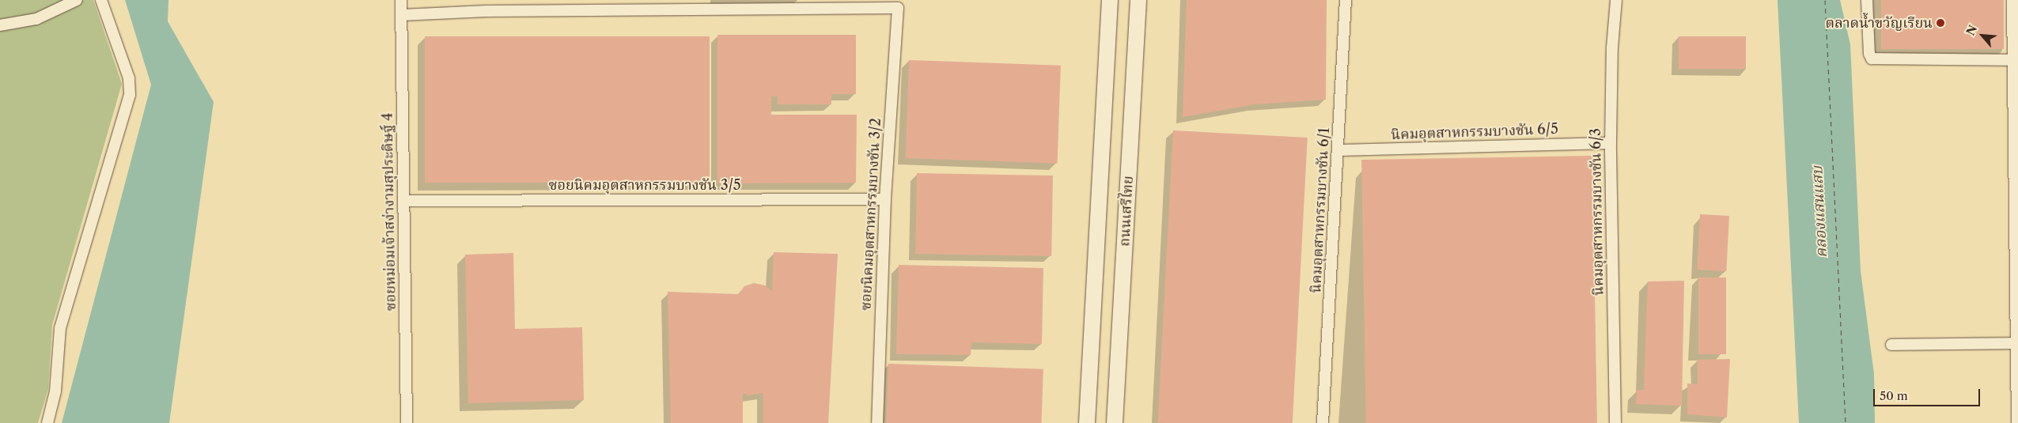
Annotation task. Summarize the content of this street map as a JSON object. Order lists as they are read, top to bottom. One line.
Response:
{"streets":{"main road":["ถนนเสรีไทย"],"street":["นิคมอุตสาหกรรมบางชัน 6/5","ซอยนิคมอุตสาหกรรมบางชัน 3/5","นิคมอุตสาหกรรมบางชัน 6/1","ซอยหม่อมเจ้าสง่างามสุประดิษฐ์ 4","นิคมอุตสาหกรรมบางชัน 6/3","ซอยนิคมอุตสาหกรรมบางชัน 3/2"]},"crossings":[["นิคมอุตสาหกรรมบางชัน 6/5","นิคมอุตสาหกรรมบางชัน 6/1"],["นิคมอุตสาหกรรมบางชัน 6/5","นิคมอุตสาหกรรมบางชัน 6/3"],["ซอยนิคมอุตสาหกรรมบางชัน 3/5","ซอยหม่อมเจ้าสง่างามสุประดิษฐ์ 4"],["ซอยนิคมอุตสาหกรรมบางชัน 3/5","ซอยนิคมอุตสาหกรรมบางชัน 3/2"],["ซอยหม่อมเจ้าสง่างามสุประดิษฐ์ 4","ซอยนิคมอุตสาหกรรมบางชัน 3/2"]],"water":["คลองแสนแสบ"],"places":["ตลาดน้ำขวัญเรียน"],"scale_bar":"50 m","north":"top left"}
